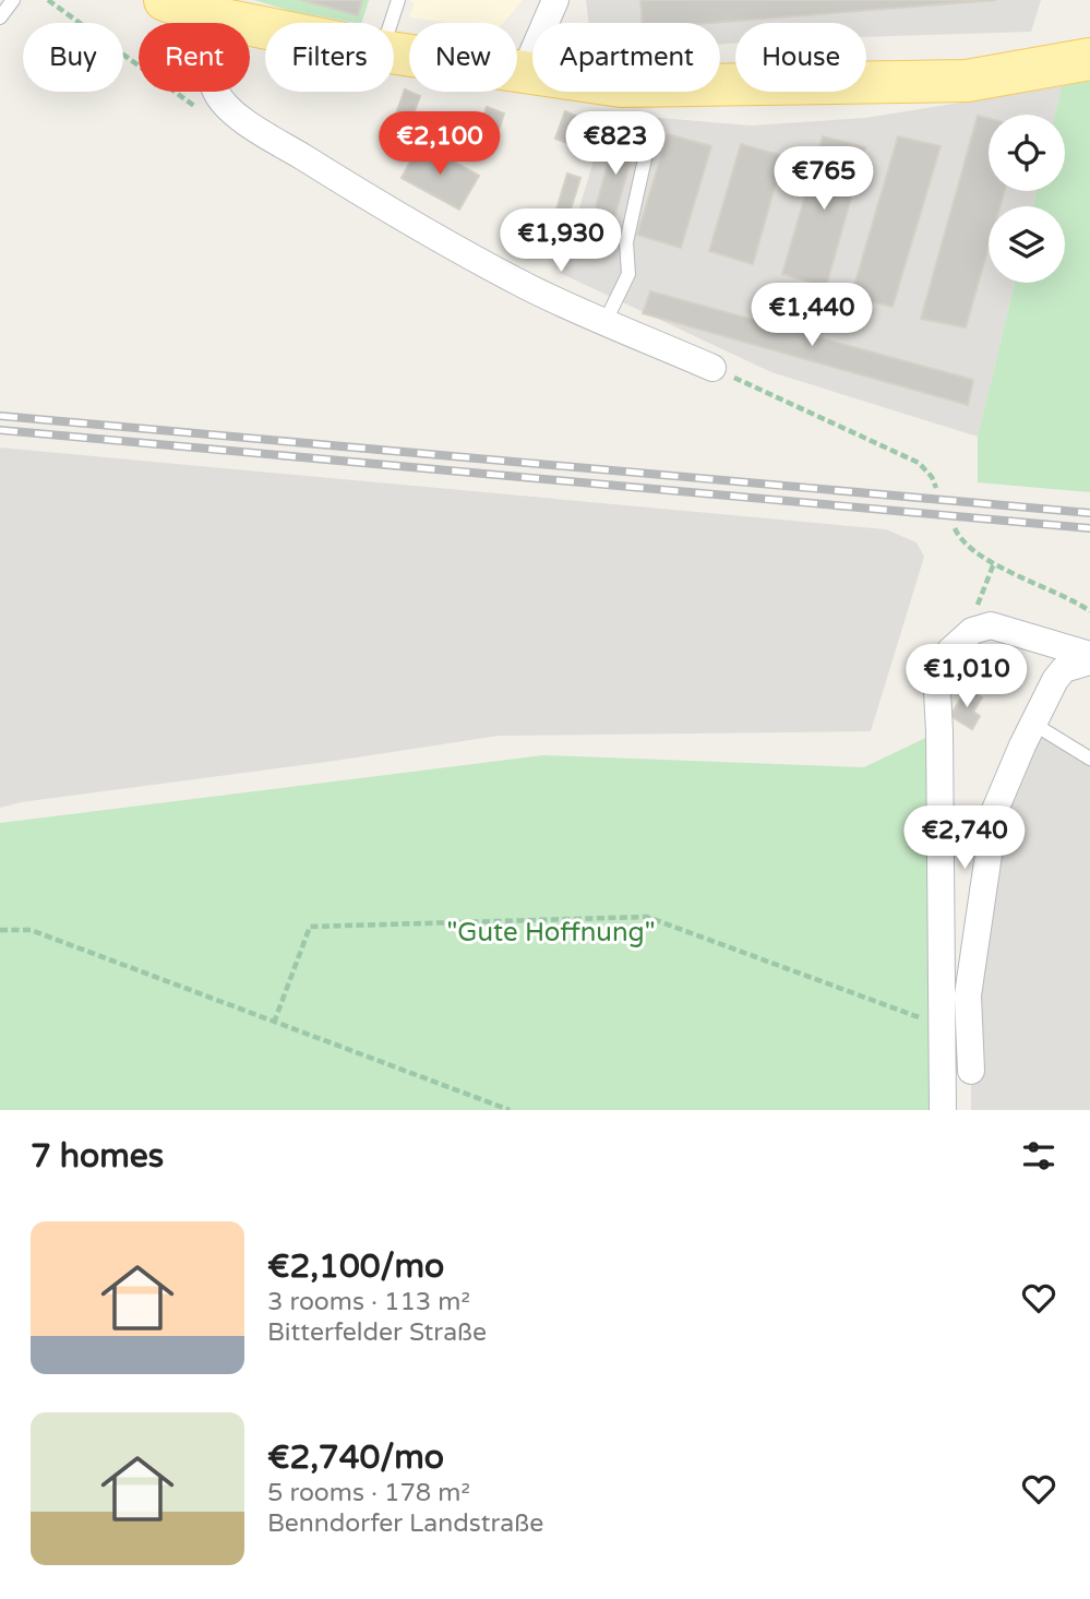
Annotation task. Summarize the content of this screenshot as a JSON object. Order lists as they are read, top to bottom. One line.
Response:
{"parks":["\"Gute Hoffnung\""],"page":{"chip":["Buy","Rent","Filters","New","Apartment","House"],"price":["€2,100","€823","€765","€1,930","€1,440","€1,010","€2,740"],"heading":"7 homes","list":[{"name":"€2,100/mo","note":"3 rooms · 113 m² · Bitterfelder Straße"},{"name":"€2,740/mo","note":"5 rooms · 178 m² · Benndorfer Landstraße"}]}}
